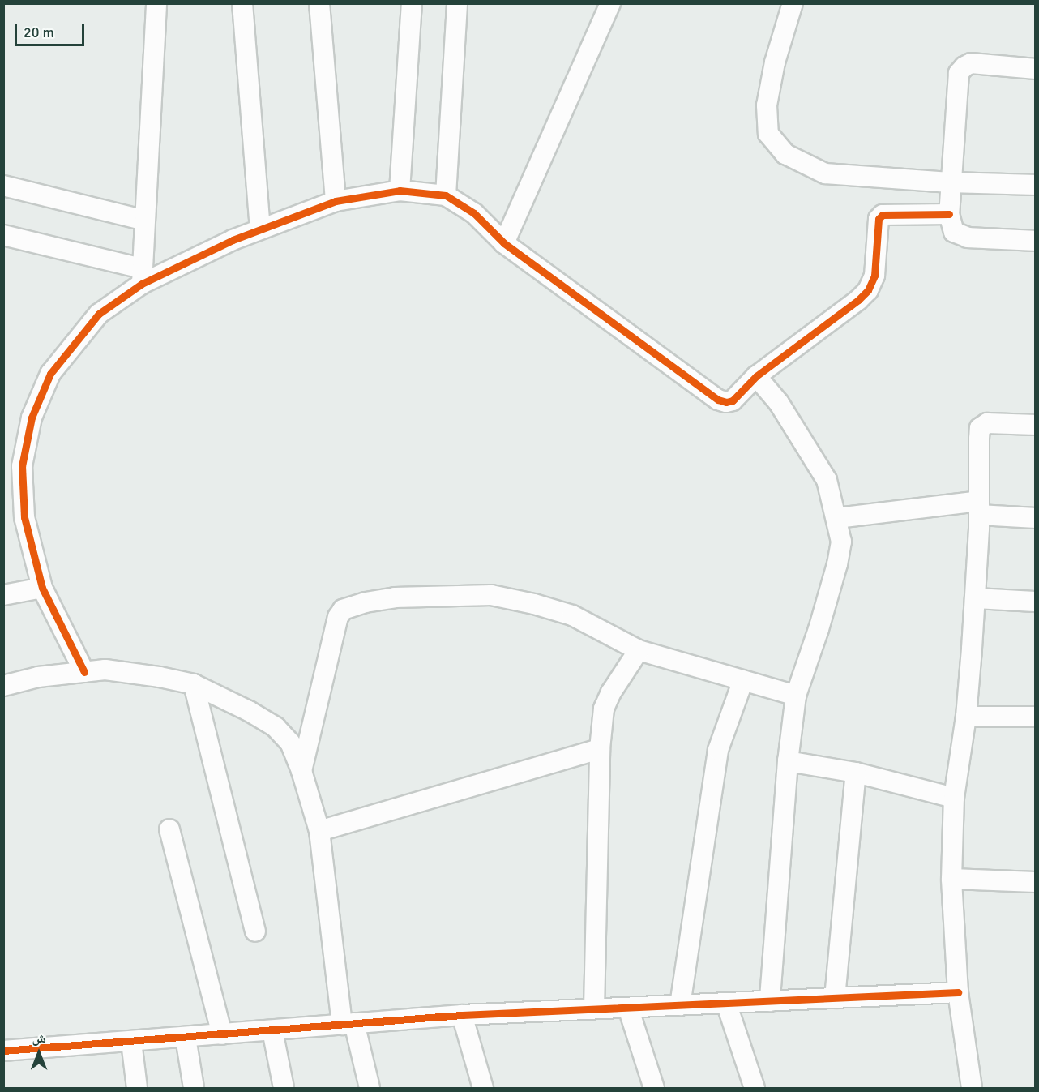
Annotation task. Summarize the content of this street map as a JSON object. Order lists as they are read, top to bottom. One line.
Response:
{"scale_bar":"20 m","north":"top"}
